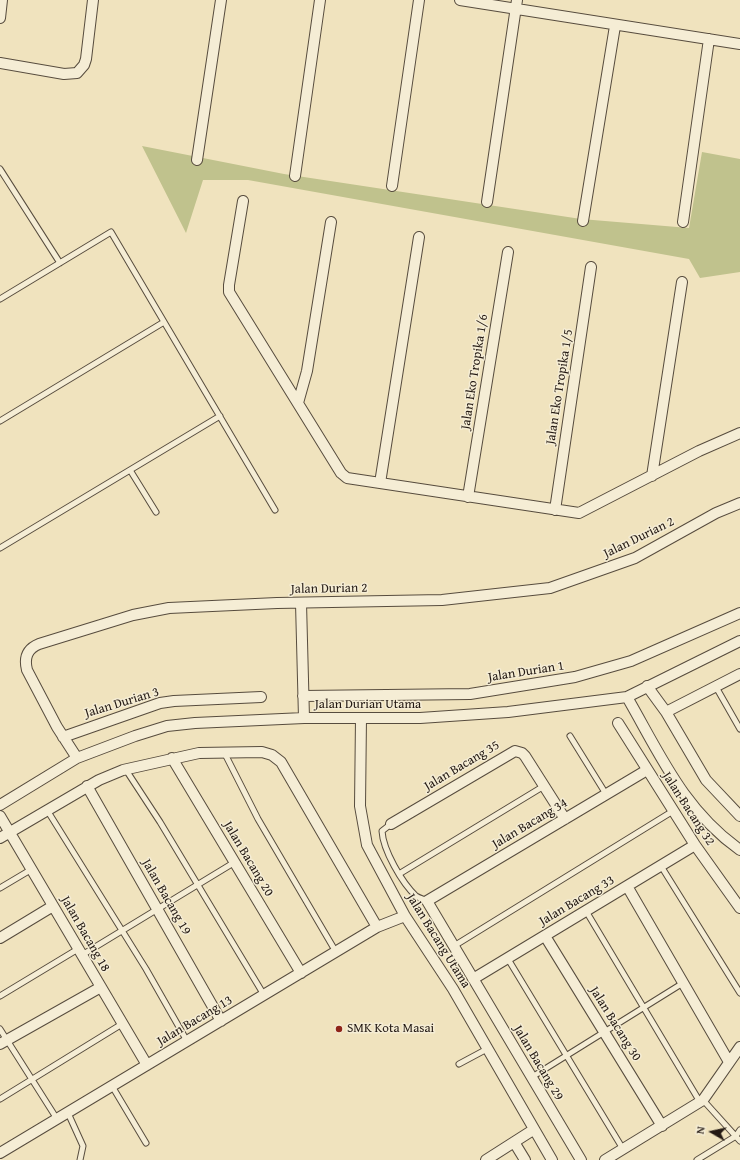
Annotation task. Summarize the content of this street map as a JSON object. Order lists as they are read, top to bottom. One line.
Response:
{"streets":{"street":["Jalan Eko Tropika 1/6","Jalan Eko Tropika 1/5","Jalan Durian 2","Jalan Durian 1","Jalan Durian 3","Jalan Durian Utama","Jalan Bacang 35","Jalan Bacang 32","Jalan Bacang 34","Jalan Bacang 20","Jalan Bacang 19","Jalan Bacang 33","Jalan Bacang 18","Jalan Bacang Utama","Jalan Bacang 13","Jalan Bacang 30","Jalan Bacang 29"]},"crossings":[["Jalan Durian 2","Jalan Durian 3"],["Jalan Durian 2","Jalan Durian Utama"],["Jalan Durian Utama","Jalan Bacang Utama"],["Jalan Bacang 35","Jalan Bacang 34"],["Jalan Bacang 32","Jalan Bacang 34"],["Jalan Bacang 32","Jalan Bacang 33"],["Jalan Bacang 34","Jalan Bacang 29"],["Jalan Bacang 20","Jalan Bacang 13"],["Jalan Bacang 19","Jalan Bacang 13"],["Jalan Bacang 33","Jalan Bacang 30"],["Jalan Bacang 33","Jalan Bacang 29"],["Jalan Bacang 18","Jalan Bacang 13"],["Jalan Bacang Utama","Jalan Bacang 13"]],"places":["SMK Kota Masai"],"north":"left"}
